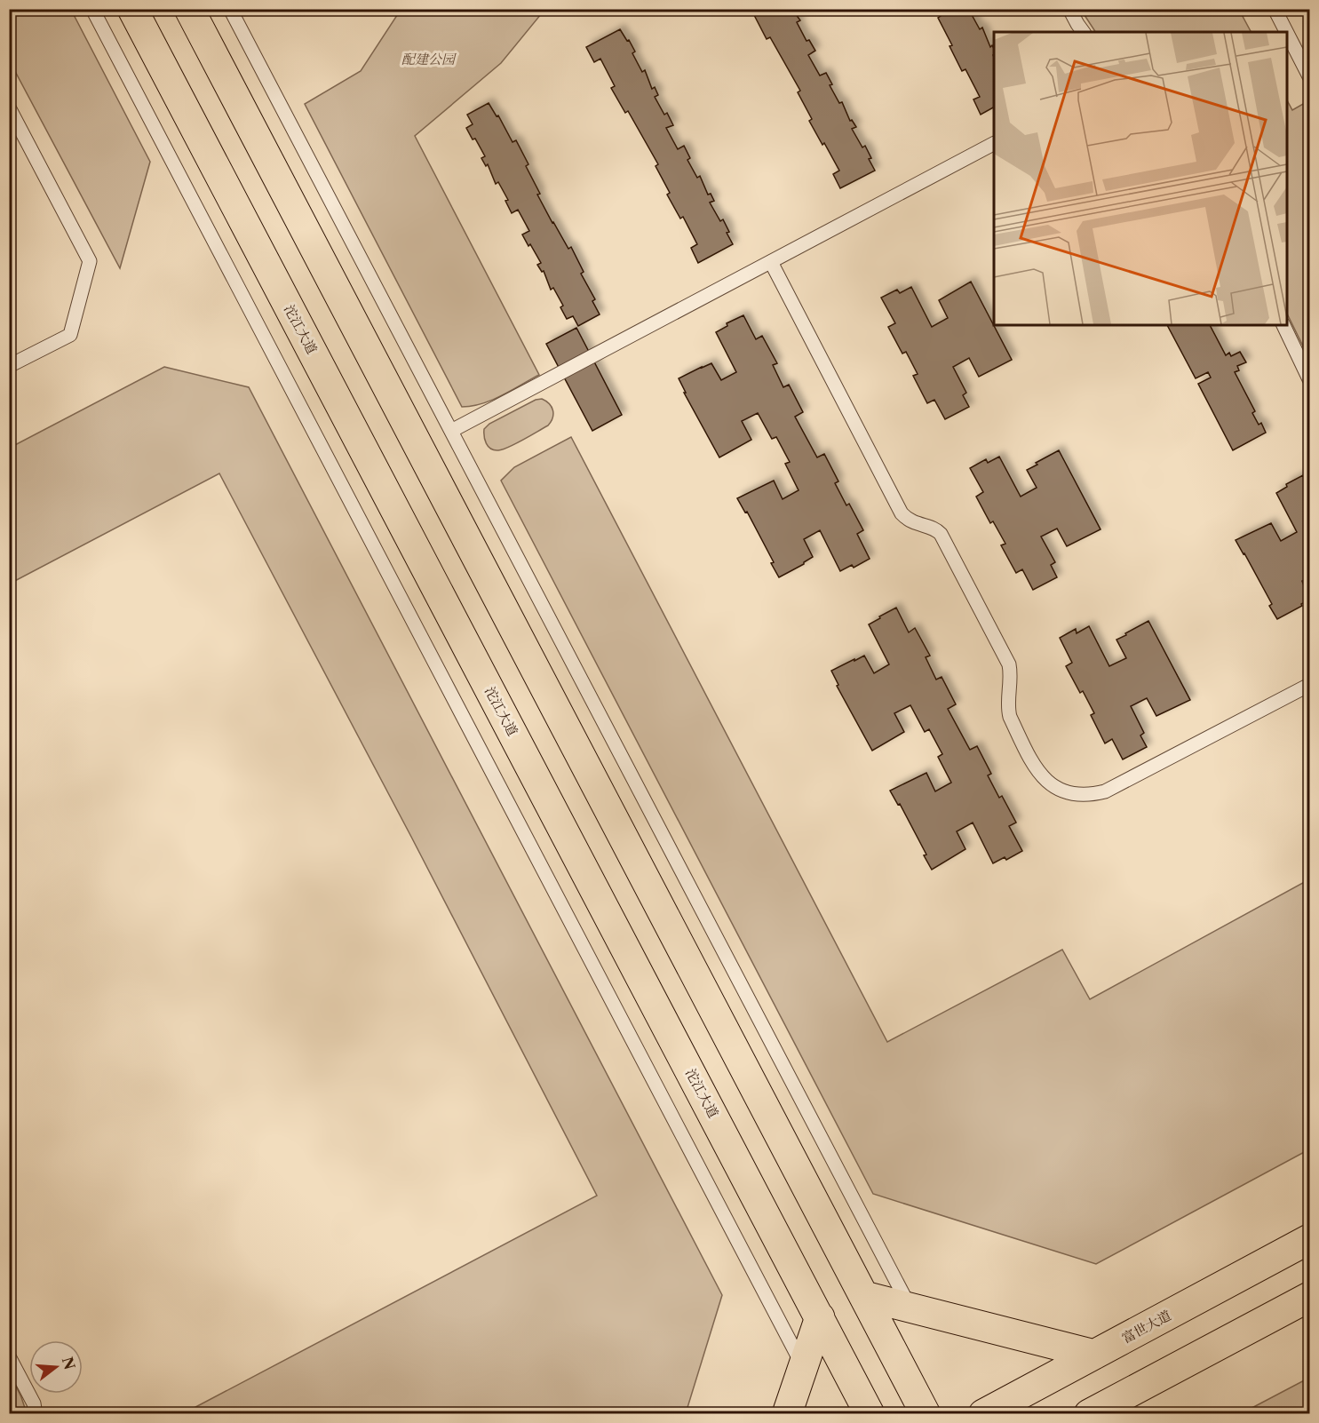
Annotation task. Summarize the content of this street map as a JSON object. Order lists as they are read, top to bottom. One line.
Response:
{"streets":{"highway":["沱江大道","富世大道"]},"parks":["配建公园"],"north":"right"}
